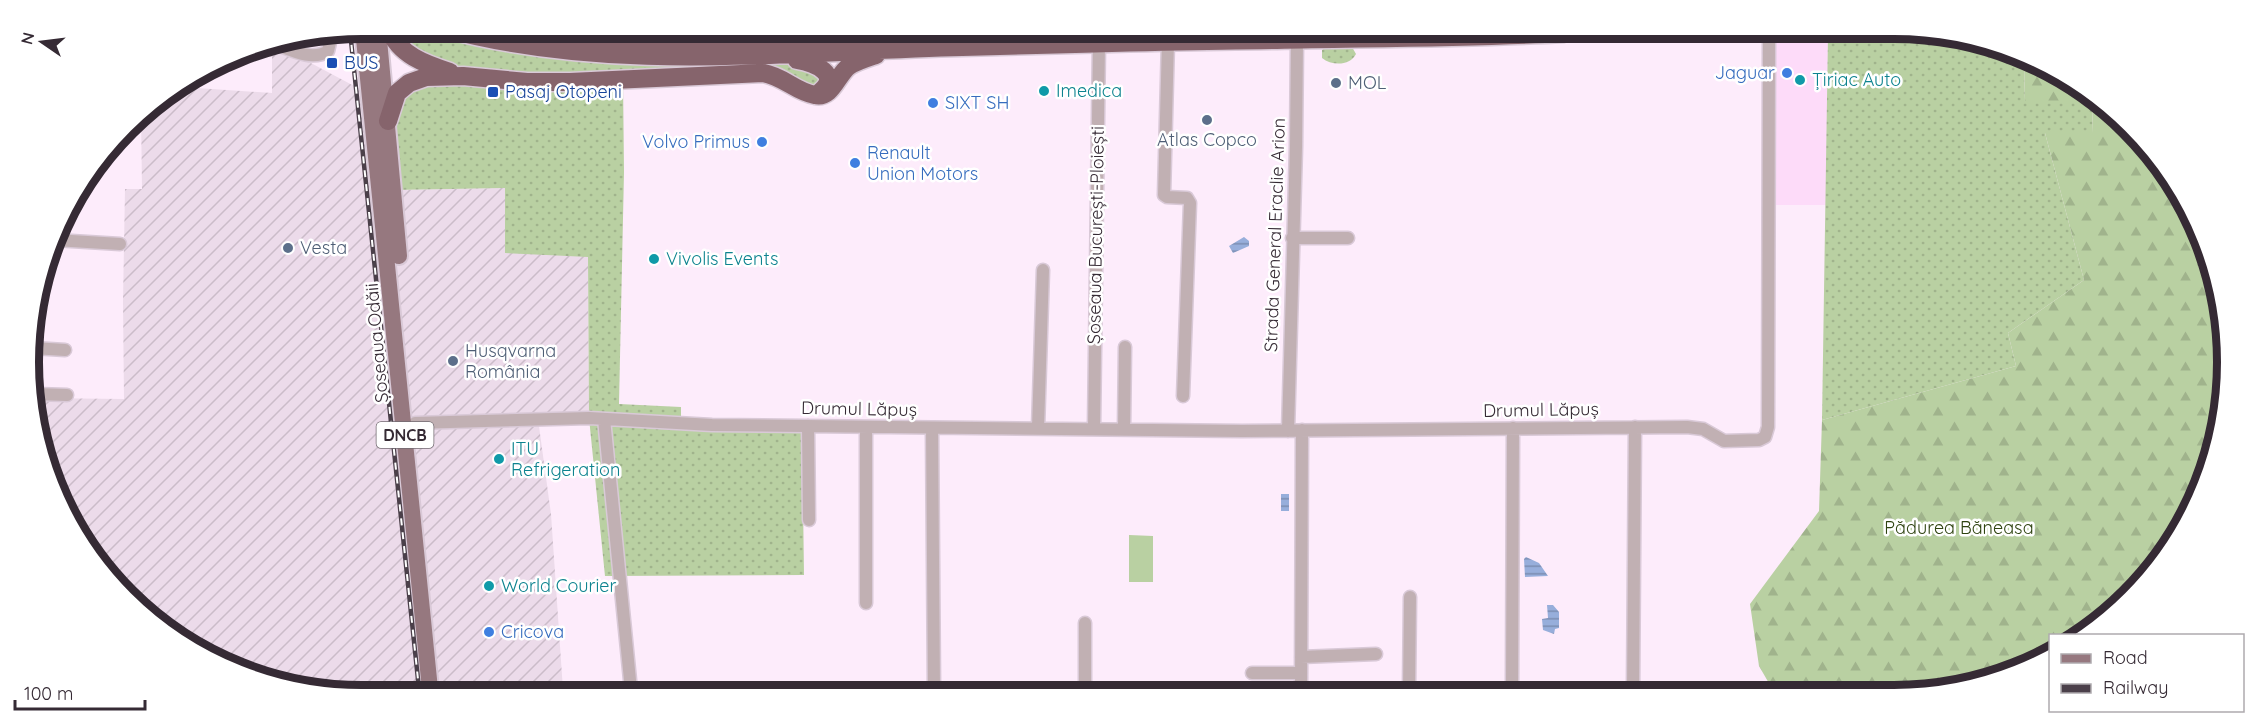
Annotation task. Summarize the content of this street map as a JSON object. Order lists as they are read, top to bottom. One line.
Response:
{"streets":{"main road":["Șoseaua Odăii","DNCB"],"street":["Șoseaua București-Ploiești","Strada General Eraclie Arion","Drumul Lăpuș"]},"crossings":[["Șoseaua București-Ploiești","Drumul Lăpuș"],["Strada General Eraclie Arion","Drumul Lăpuș"],["Șoseaua Odăii","Drumul Lăpuș"]],"parks":["Pădurea Băneasa"],"places":{"transit":["BUS","Pasaj Otopeni"],"other":["Jaguar","Țiriac Auto","MOL","Imedica","SIXT SH","Atlas Copco","Volvo Primus","Renault Union Motors","Vesta","Vivolis Events","Husqvarna România","ITU Refrigeration","World Courier","Cricova"]},"legend":["Road","Railway"],"scale_bar":"100 m","north":"left"}
